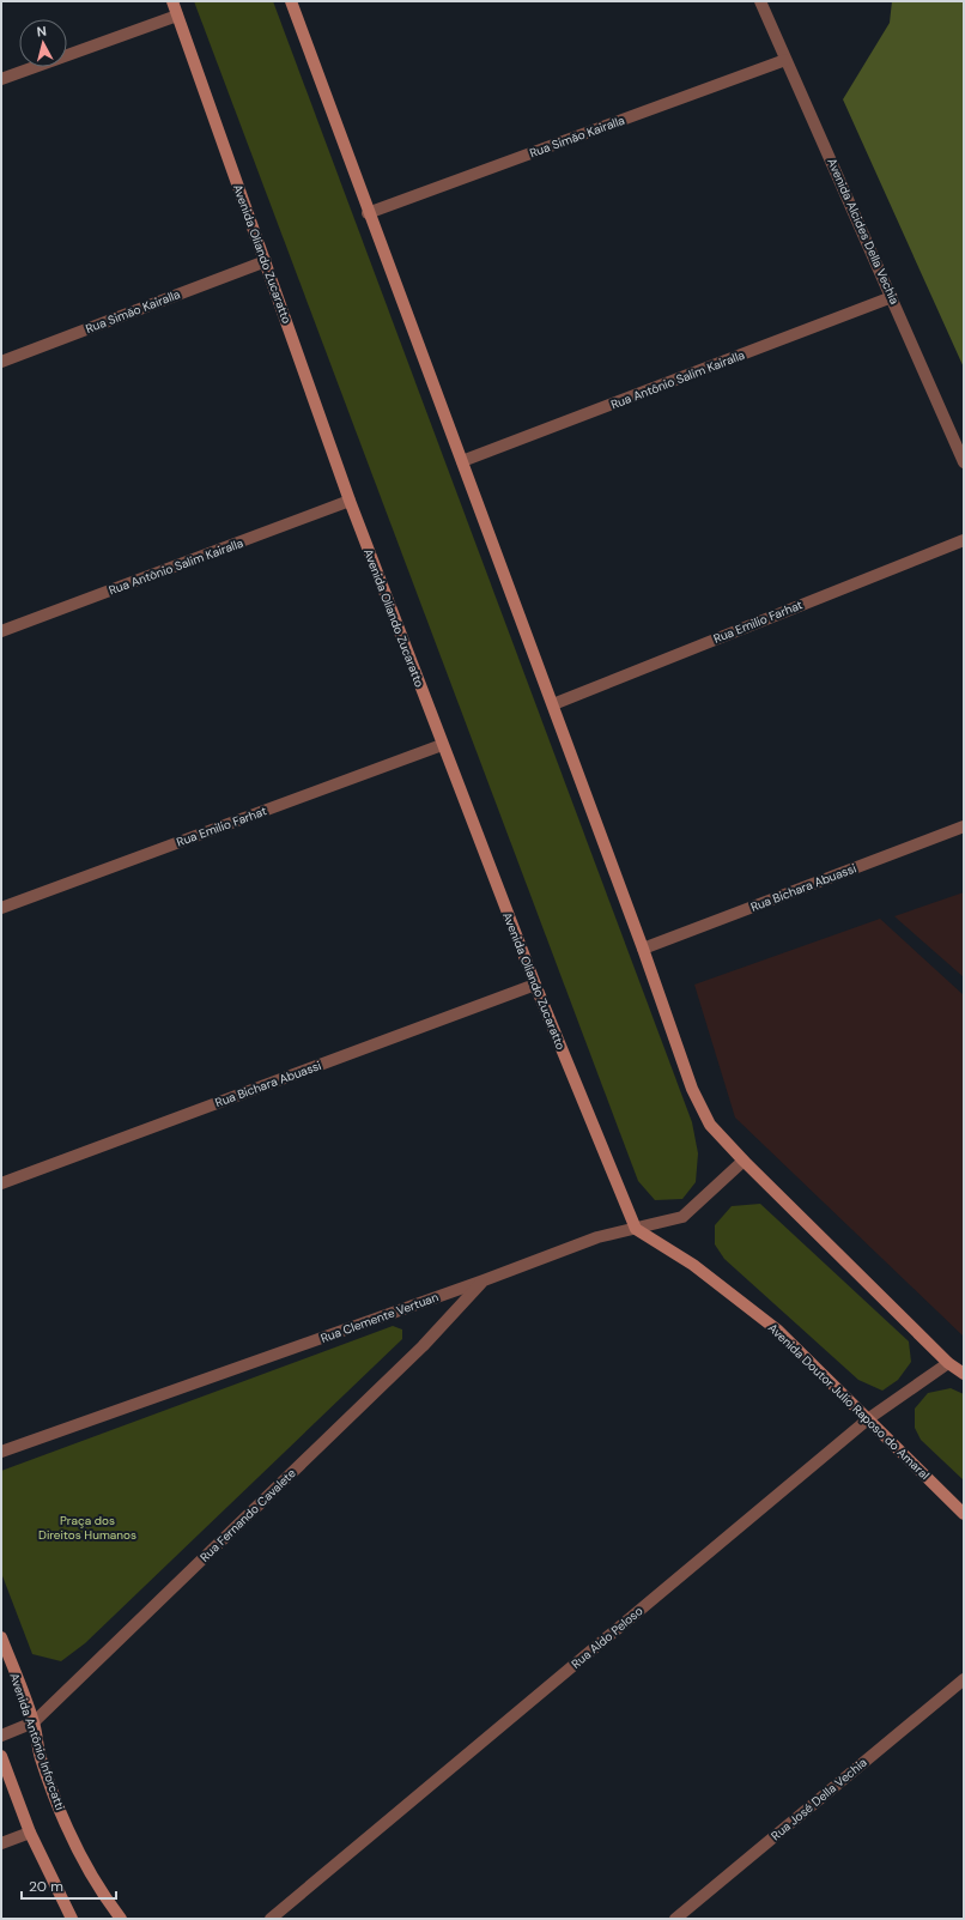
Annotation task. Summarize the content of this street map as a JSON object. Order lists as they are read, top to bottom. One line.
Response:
{"streets":{"street":["Rua Simão Kairalla","Avenida Alcides Della Vechia","Avenida Oliando Zucaratto","Rua Antônio Salim Kairalla","Rua Emilio Farhat","Rua Bichara Abuassi","Rua Clemente Vertuan","Avenida Doutor Julio Raposo do Amaral","Rua Fernando Cavalete","Rua Aldo Peloso","Avenida Antônio Inforcatti","Rua José Della Vechia"]},"crossings":[["Rua Simão Kairalla","Avenida Alcides Della Vechia"],["Rua Simão Kairalla","Avenida Oliando Zucaratto"],["Avenida Alcides Della Vechia","Rua Antônio Salim Kairalla"],["Avenida Oliando Zucaratto","Rua Antônio Salim Kairalla"],["Avenida Oliando Zucaratto","Rua Emilio Farhat"],["Avenida Oliando Zucaratto","Rua Bichara Abuassi"],["Avenida Oliando Zucaratto","Rua Clemente Vertuan"],["Avenida Oliando Zucaratto","Avenida Doutor Julio Raposo do Amaral"],["Rua Clemente Vertuan","Avenida Doutor Julio Raposo do Amaral"],["Rua Clemente Vertuan","Rua Fernando Cavalete"],["Avenida Doutor Julio Raposo do Amaral","Rua Aldo Peloso"],["Rua Fernando Cavalete","Avenida Antônio Inforcatti"]],"parks":["Praça dos Direitos Humanos"],"scale_bar":"20 m","north":"top"}
